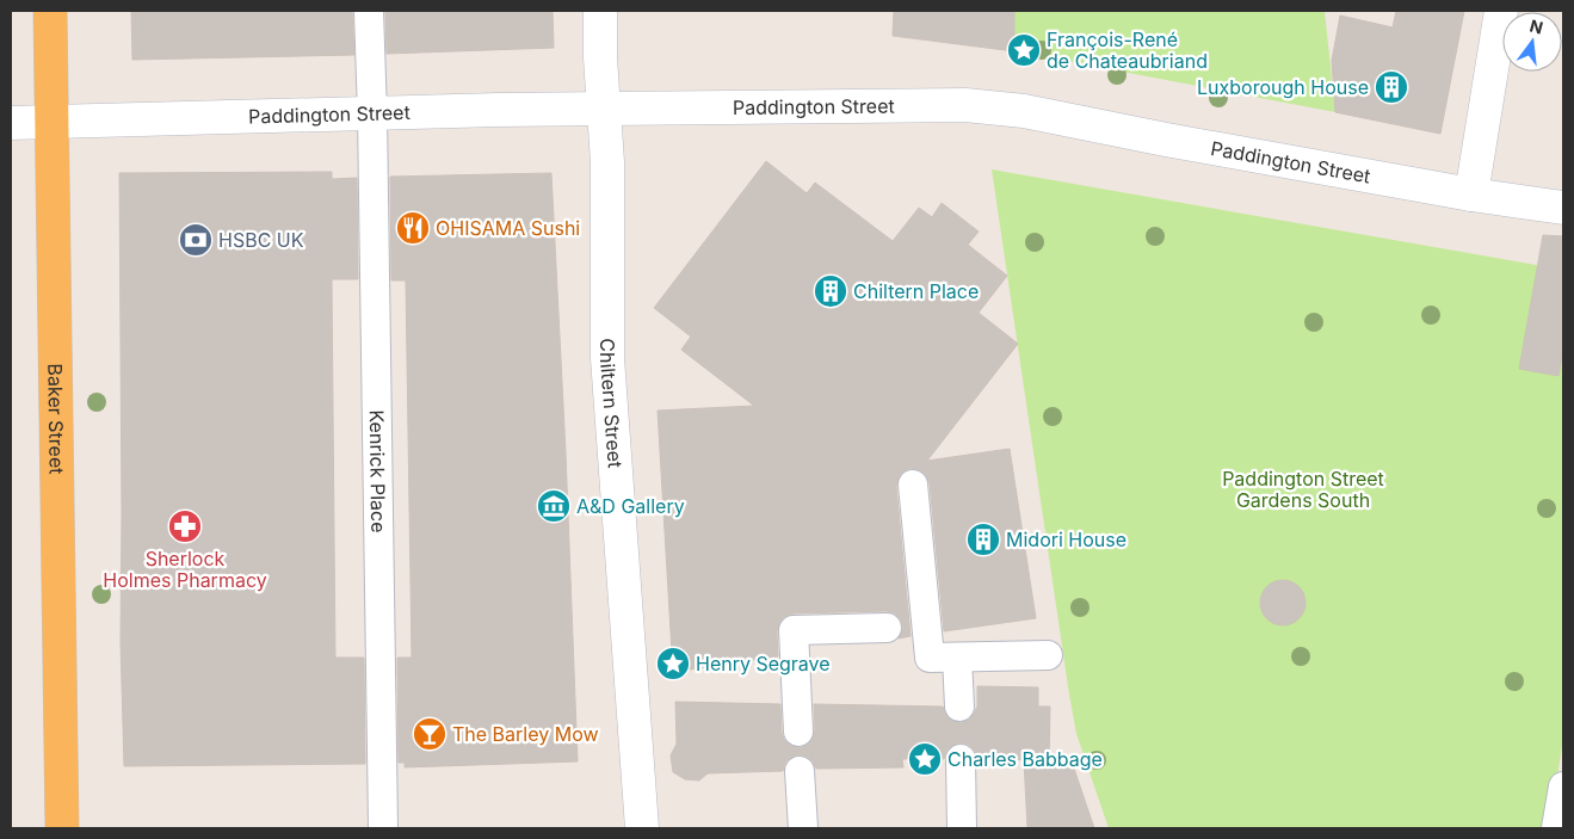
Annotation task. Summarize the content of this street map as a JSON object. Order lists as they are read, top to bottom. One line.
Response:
{"streets":{"main road":["Paddington Street","Chiltern Street","Baker Street"],"lane":["Kenrick Place"]},"crossings":[["Paddington Street","Chiltern Street"],["Paddington Street","Baker Street"],["Paddington Street","Kenrick Place"]],"parks":["Paddington Street Gardens South"],"places":{"place":["François-René de Chateaubriand","Henry Segrave","Charles Babbage"],"building":["Luxborough House","Chiltern Place","Midori House"],"restaurant":["OHISAMA Sushi"],"bank":["HSBC UK"],"museum":["A&D Gallery"],"pharmacy":["Sherlock Holmes Pharmacy"],"bar":["The Barley Mow"]},"north":"top"}
